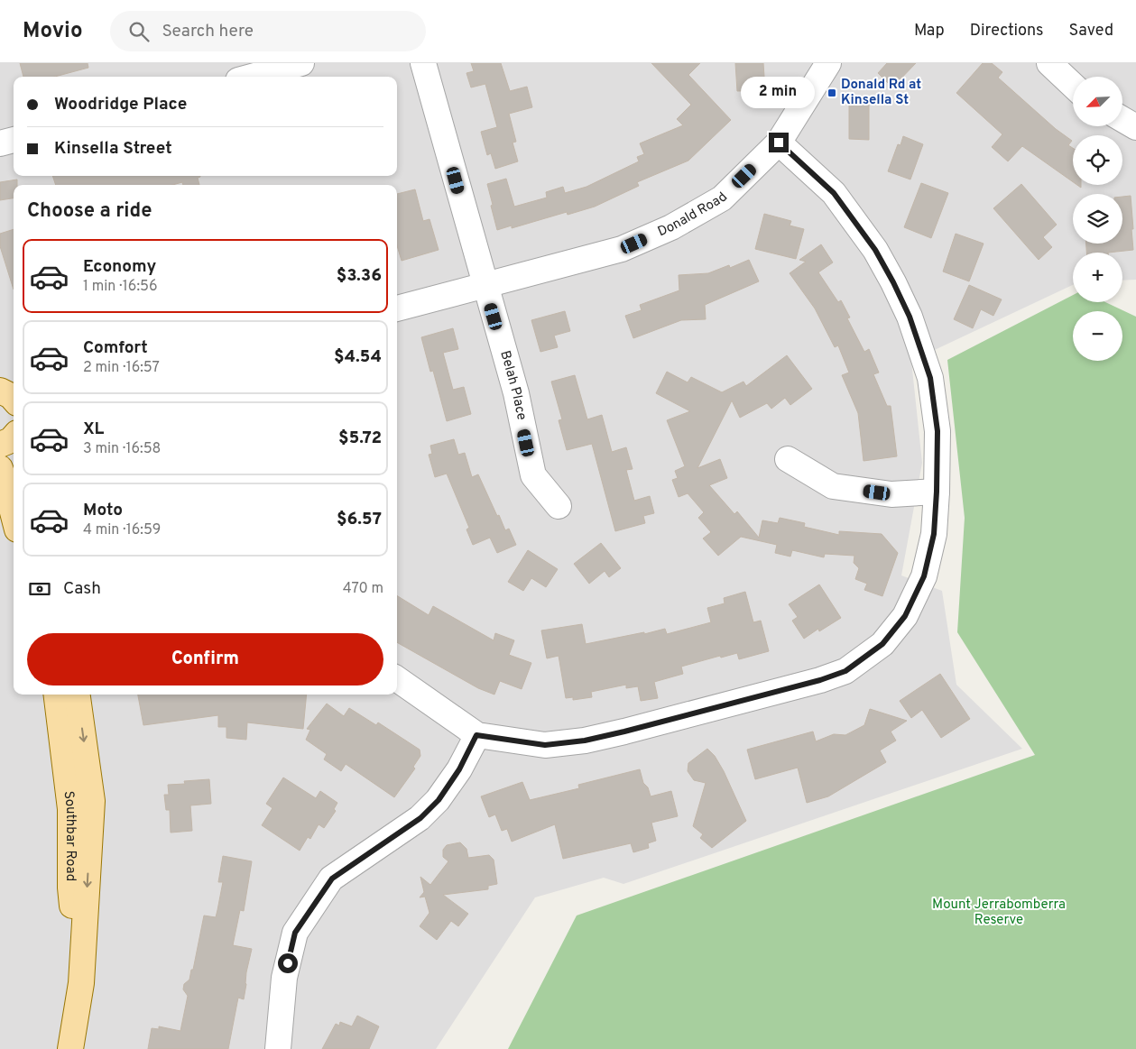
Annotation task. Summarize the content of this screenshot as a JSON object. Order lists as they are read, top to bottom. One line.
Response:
{"streets":{"main road":["Southbar Road"],"street":["Donald Road","Belah Place"]},"crossings":[["Donald Road","Belah Place"]],"parks":["Mount Jerrabomberra Reserve"],"places":{"transit":["Donald Rd at Kinsella St"]},"north":"bottom left","page":{"header":"Movio","search":"Search here","nav":["Map","Directions","Saved"],"map_buttons":["+","−"],"bubble":"2 min","banner":["Woodridge Place","Kinsella Street"],"heading":"Choose a ride","list":[{"name":"Economy","note":"1 min · 16:56","value":"$3.36"},{"name":"Comfort","note":"2 min · 16:57","value":"$4.54"},{"name":"XL","note":"3 min · 16:58","value":"$5.72"},{"name":"Moto","note":"4 min · 16:59","value":"$6.57"}],"pay":["Cash","470 m"],"buttons":"Confirm"}}
